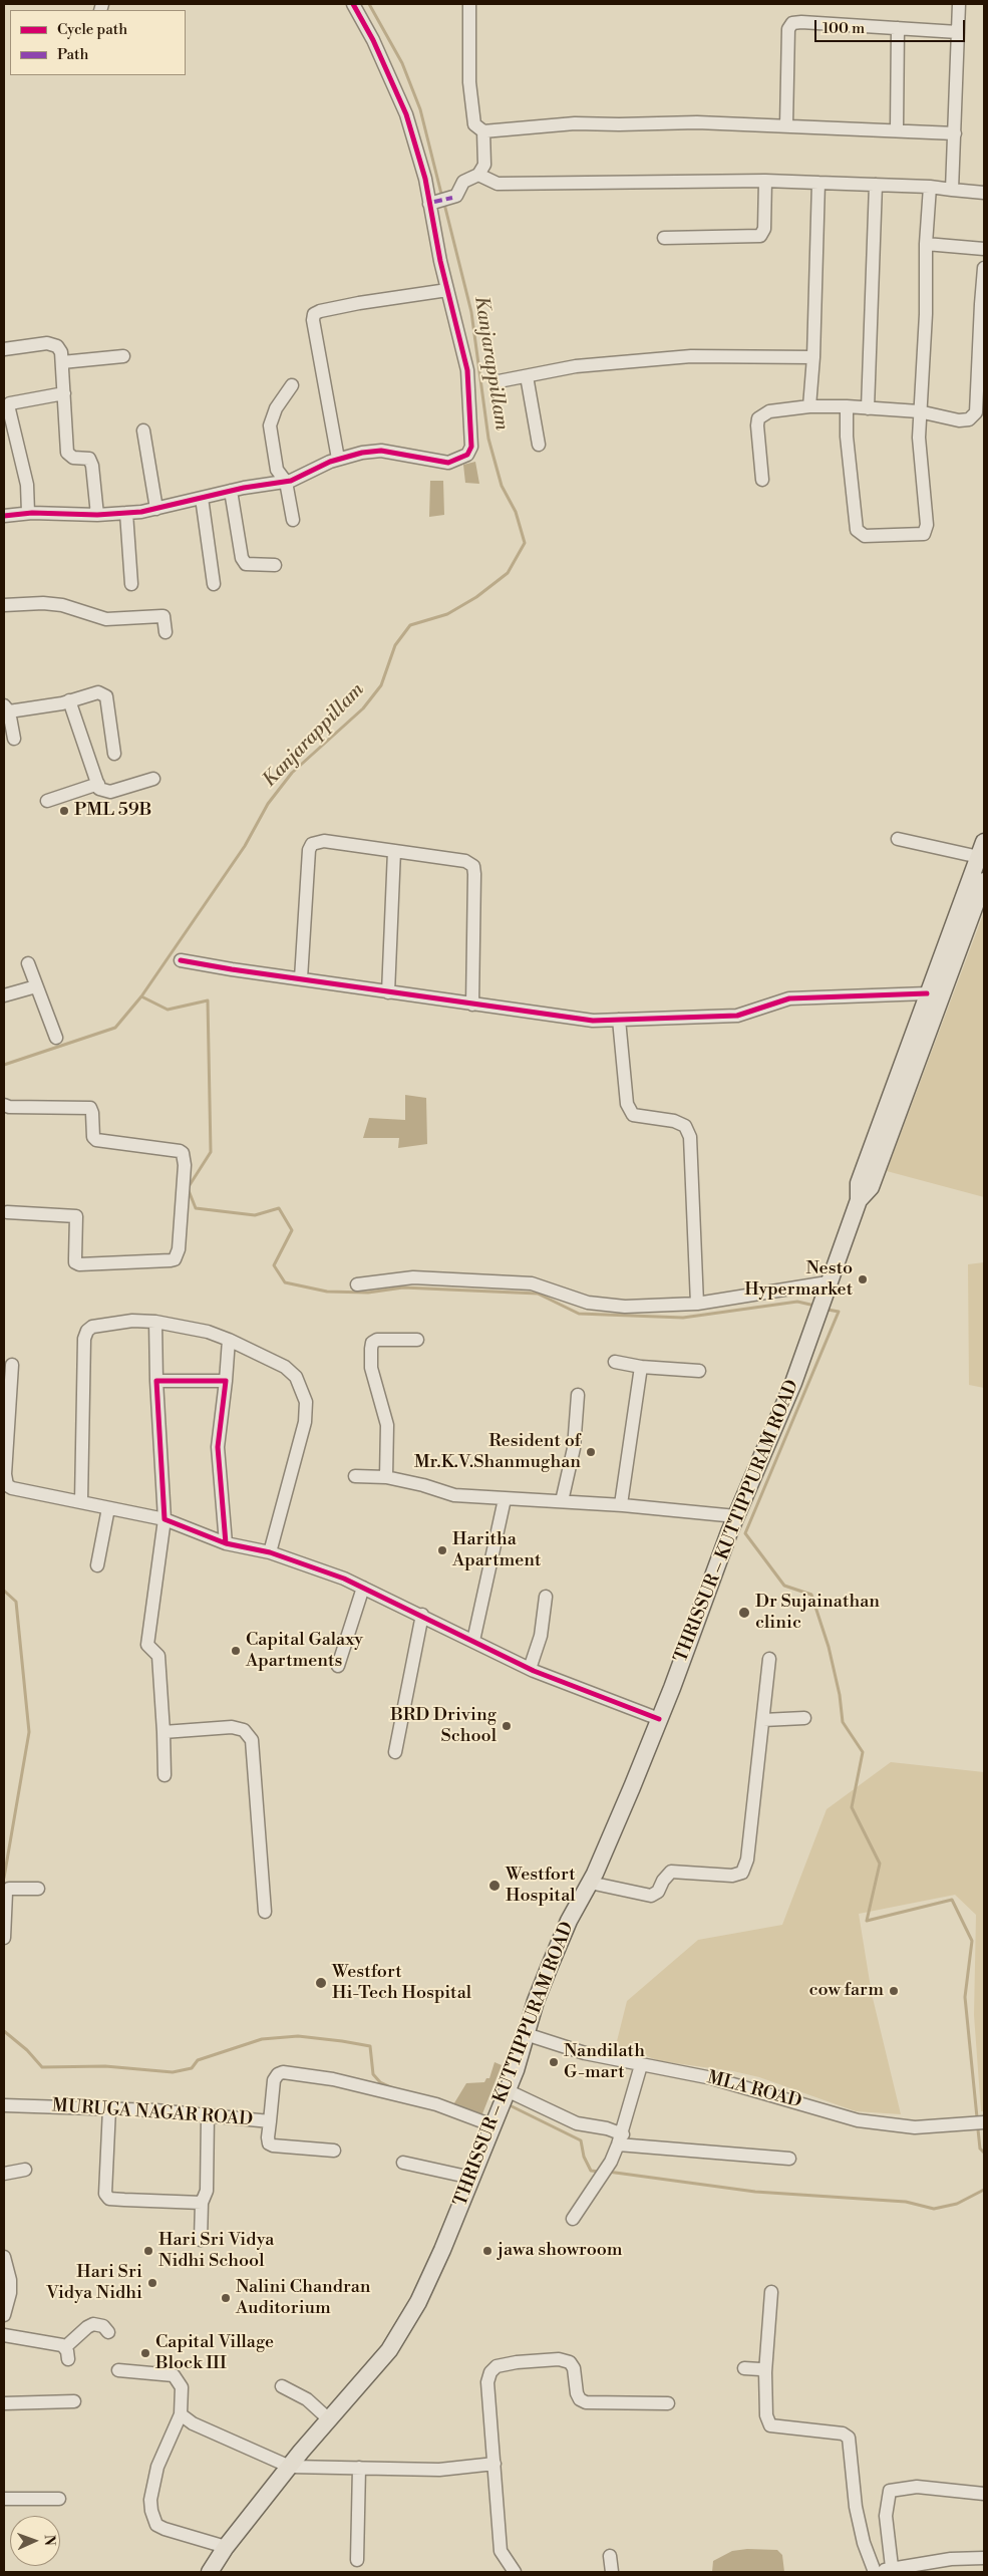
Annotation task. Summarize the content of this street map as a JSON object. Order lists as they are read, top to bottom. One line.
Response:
{"streets":{"main road":["THRISSUR – KUTTIPPURAM ROAD"],"street":["MLA ROAD","MURUGA NAGAR ROAD"]},"crossings":[["THRISSUR – KUTTIPPURAM ROAD","MLA ROAD"],["THRISSUR – KUTTIPPURAM ROAD","MURUGA NAGAR ROAD"]],"water":["Kanjarappillam"],"places":["PML 59B","Nesto Hypermarket","Resident of Mr.K.V.Shanmughan","Haritha Apartment","Dr Sujainathan clinic","Capital Galaxy Apartments","BRD Driving School","Westfort Hospital","Westfort Hi-Tech Hospital","cow farm","Nandilath G-mart","Hari Sri Vidya Nidhi School","jawa showroom","Hari Sri Vidya Nidhi","Nalini Chandran Auditorium","Capital Village Block III"],"legend":["Cycle path","Path"],"scale_bar":"100 m","north":"right"}
